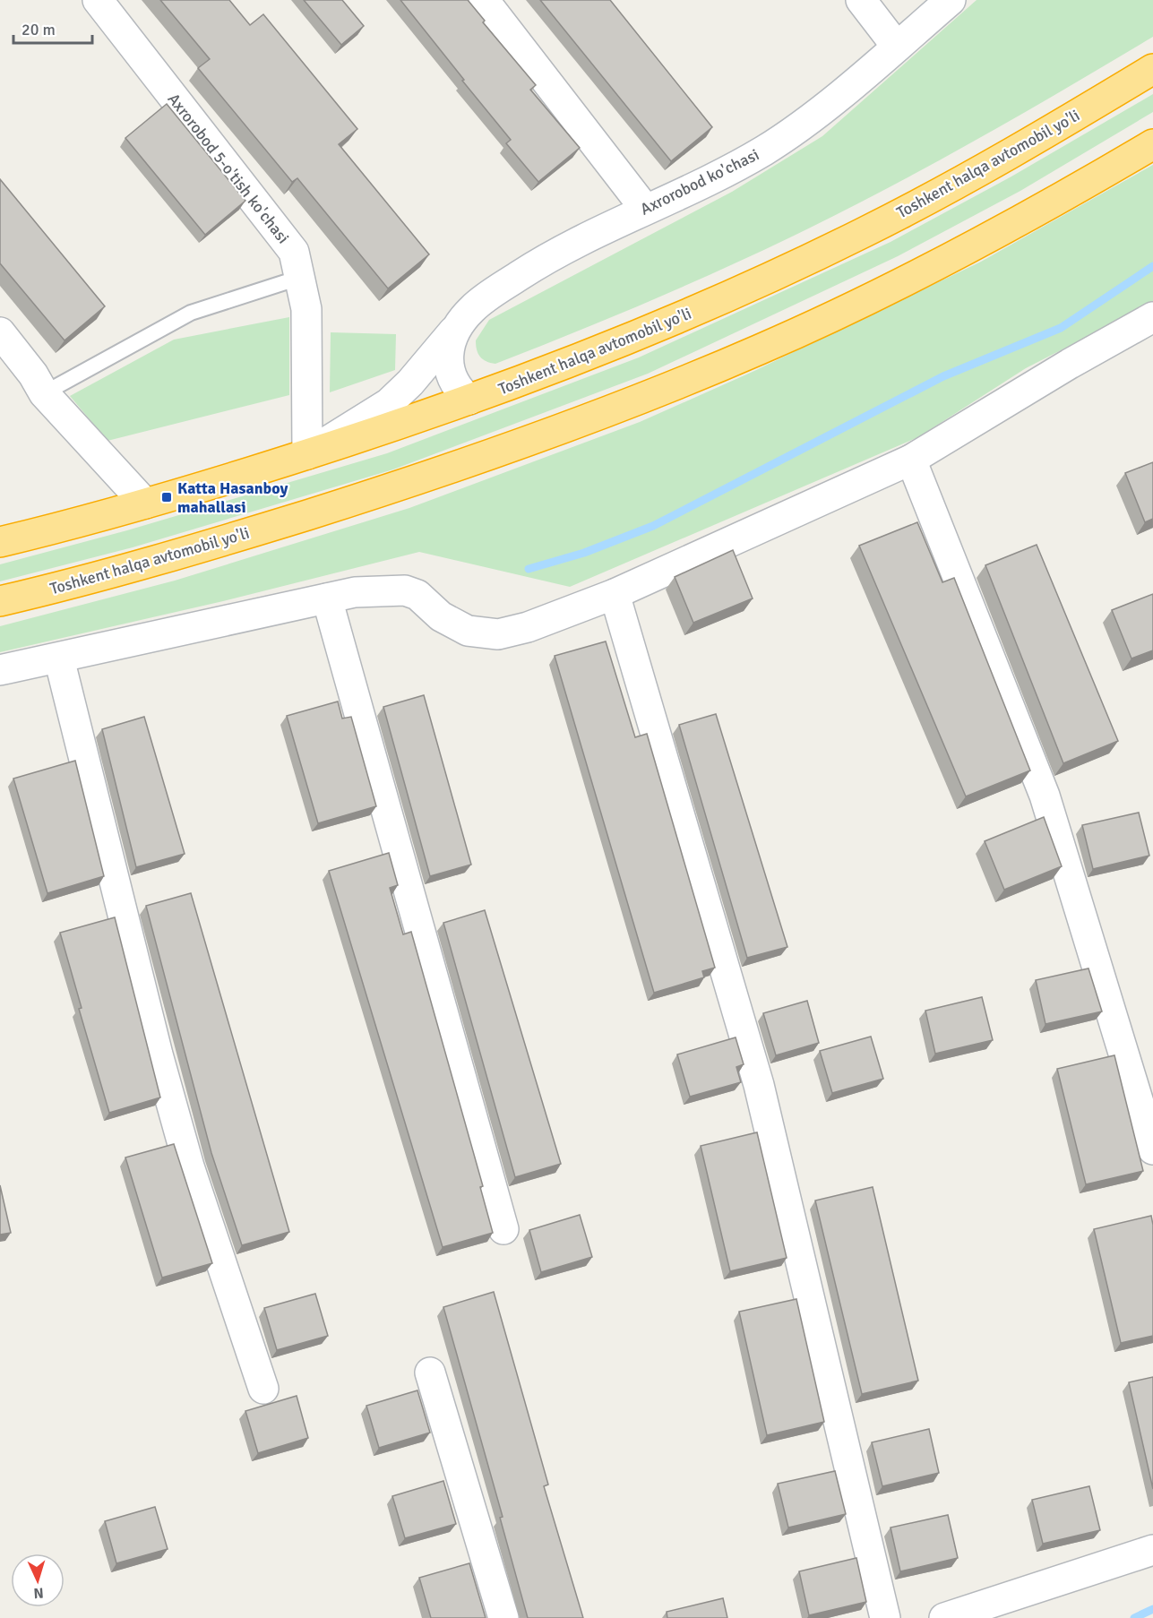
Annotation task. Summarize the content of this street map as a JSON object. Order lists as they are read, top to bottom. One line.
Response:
{"streets":{"highway":["Toshkent halqa avtomobil yo'li"],"street":["Axrorobod 5-o'tish ko'chasi","Axrorobod ko'chasi"]},"crossings":[["Toshkent halqa avtomobil yo'li","Axrorobod 5-o'tish ko'chasi"],["Toshkent halqa avtomobil yo'li","Axrorobod ko'chasi"],["Axrorobod 5-o'tish ko'chasi","Axrorobod ko'chasi"]],"places":{"transit":["Katta Hasanboy mahallasi"]},"scale_bar":"20 m","north":"bottom"}
